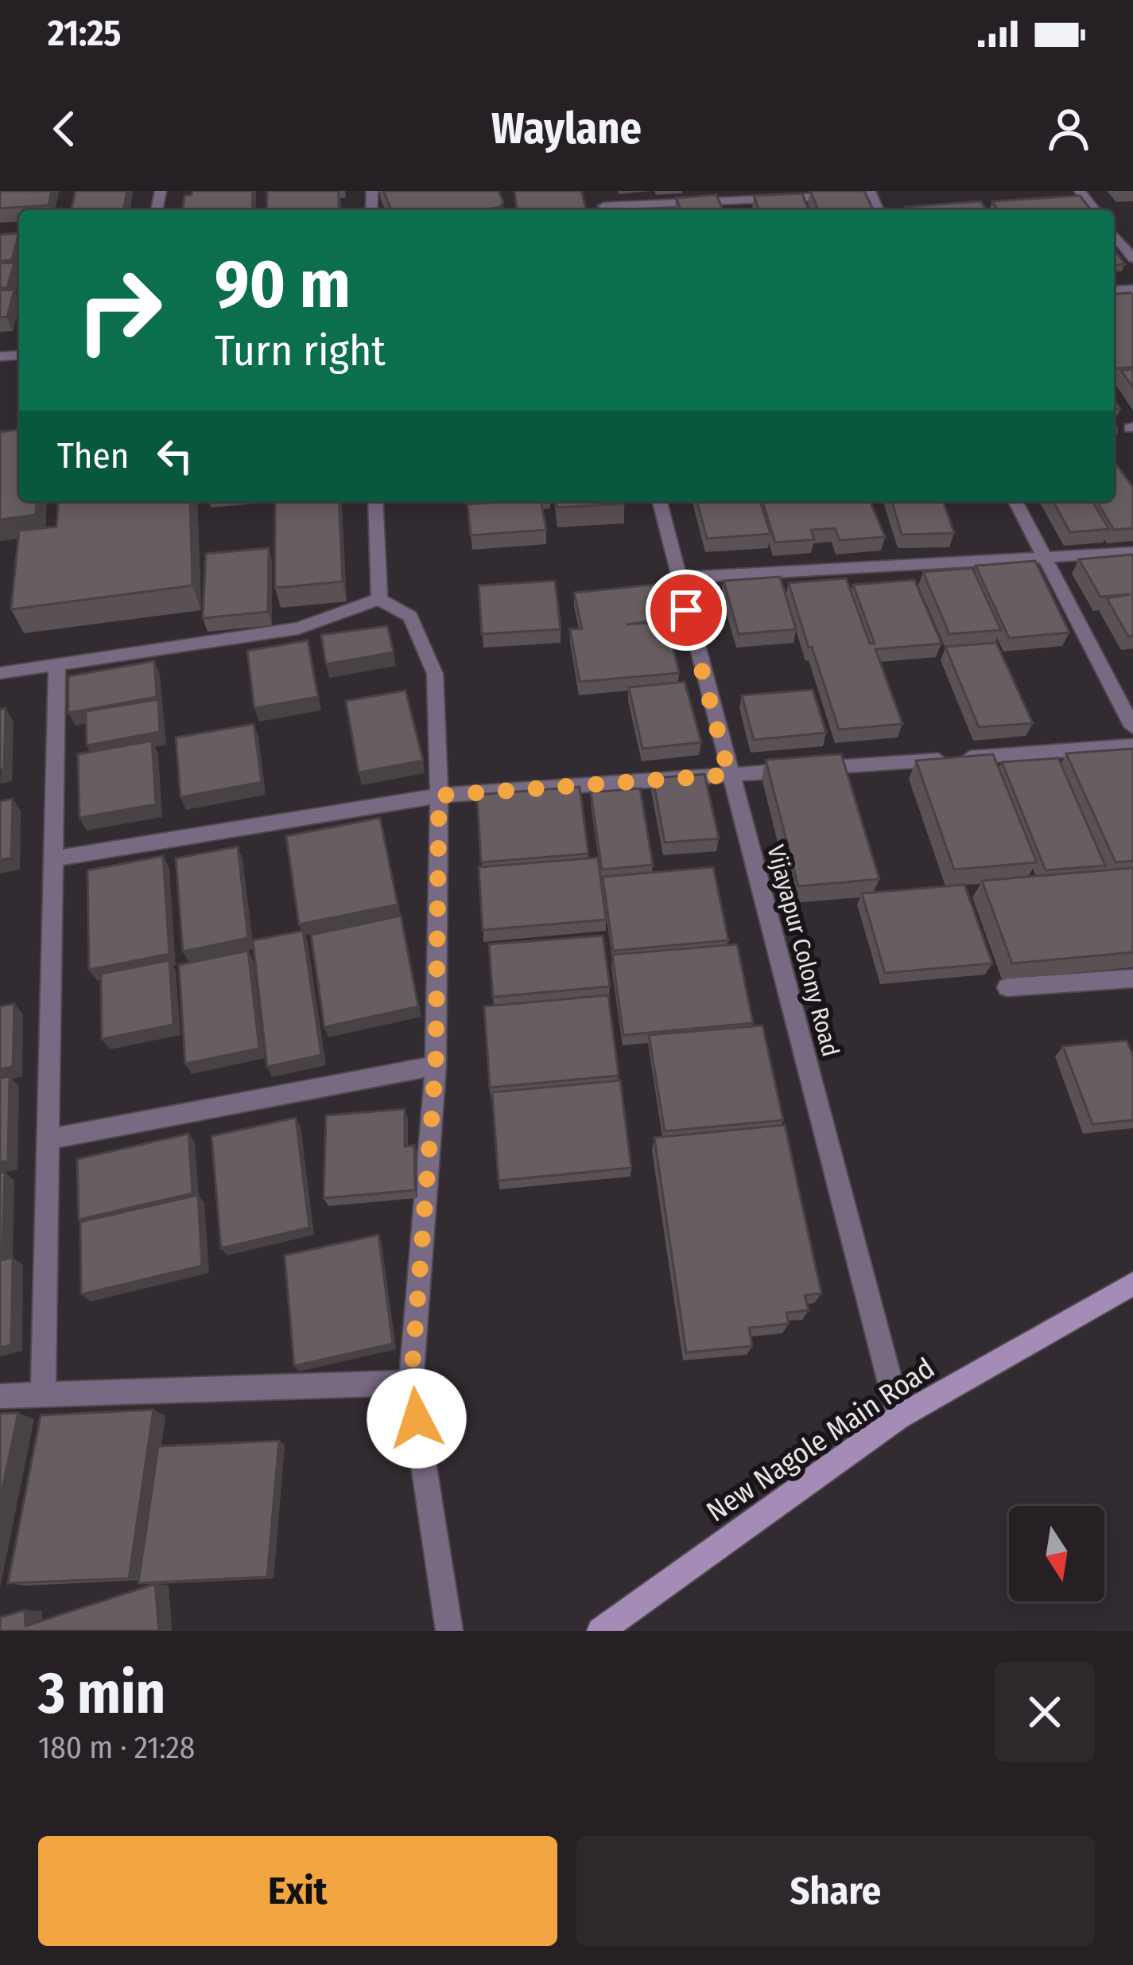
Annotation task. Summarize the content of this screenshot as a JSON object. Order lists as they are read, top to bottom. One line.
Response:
{"streets":{"street":["Vijayapur Colony Road","New Nagole Main Road"]},"crossings":[["Vijayapur Colony Road","New Nagole Main Road"]],"north":"bottom","page":{"status":"21:25","header":"Waylane","turn":["90 m","Turn right"],"then":"Then","heading":["3 min","180 m · 21:28"],"buttons":["Exit","Share"]}}
